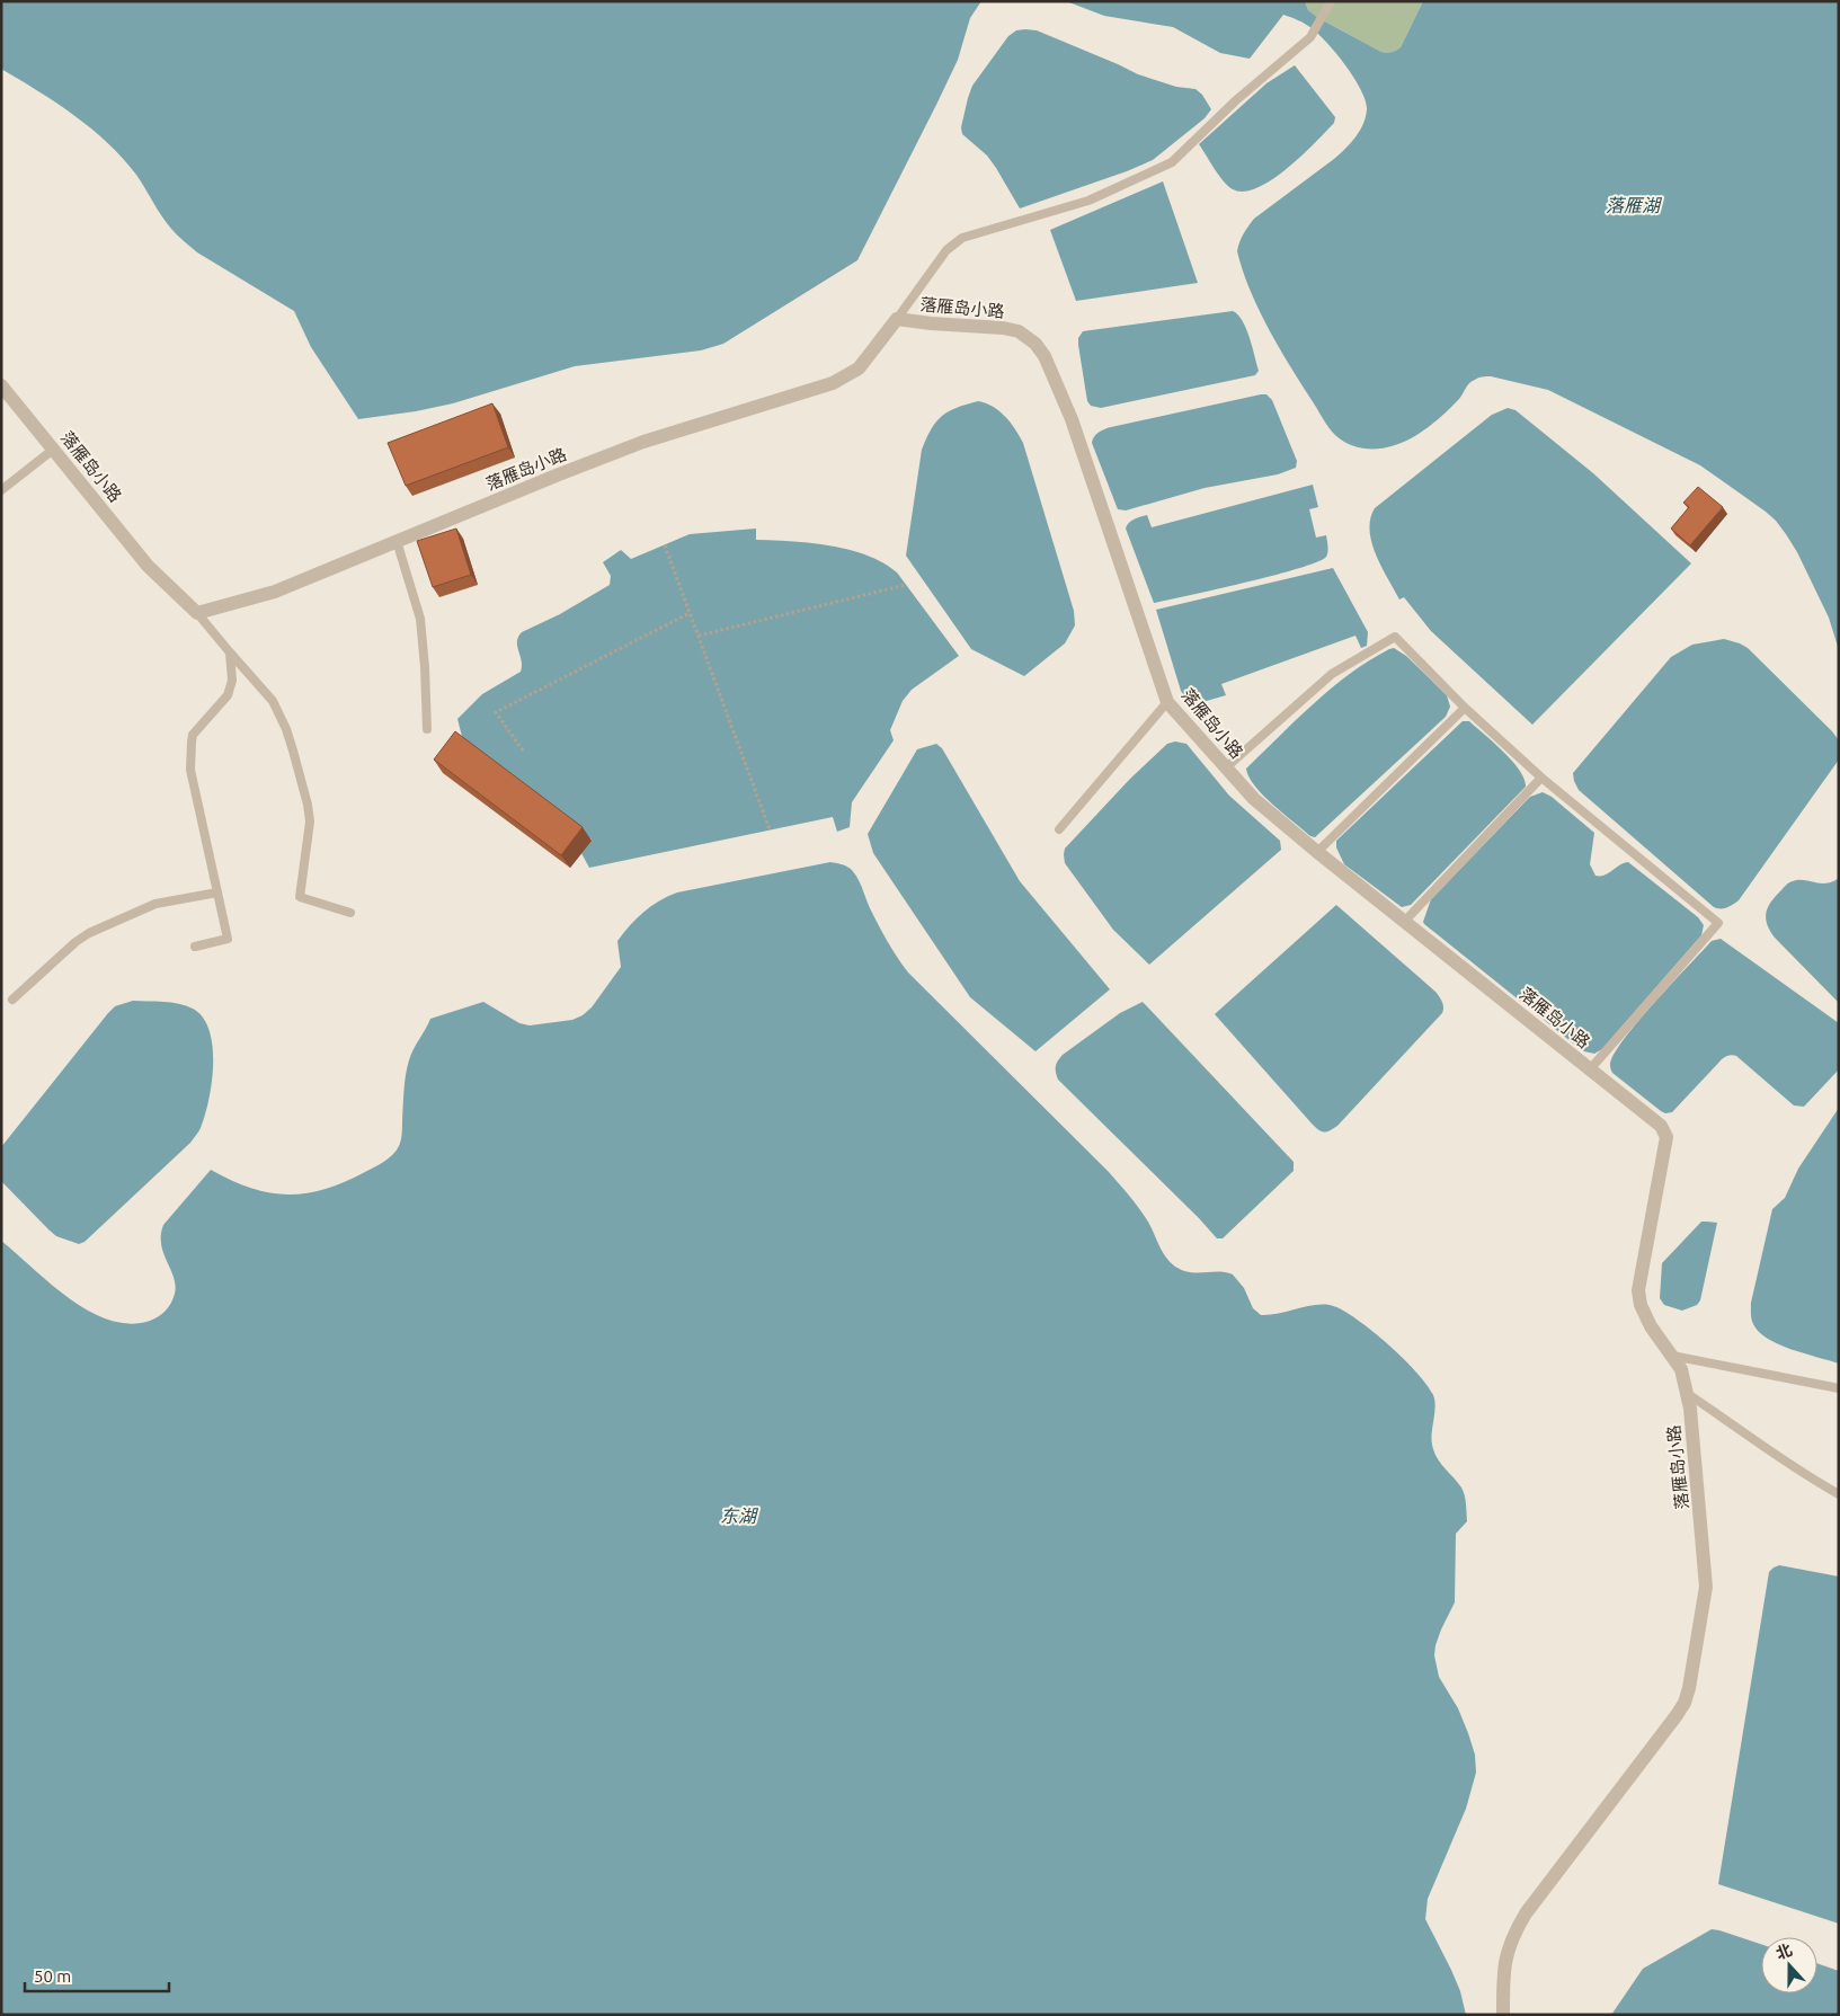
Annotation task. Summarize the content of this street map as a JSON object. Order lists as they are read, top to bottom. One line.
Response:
{"streets":{"street":["落雁岛小路"]},"water":["落雁湖","东湖"],"scale_bar":"50 m","north":"top"}
